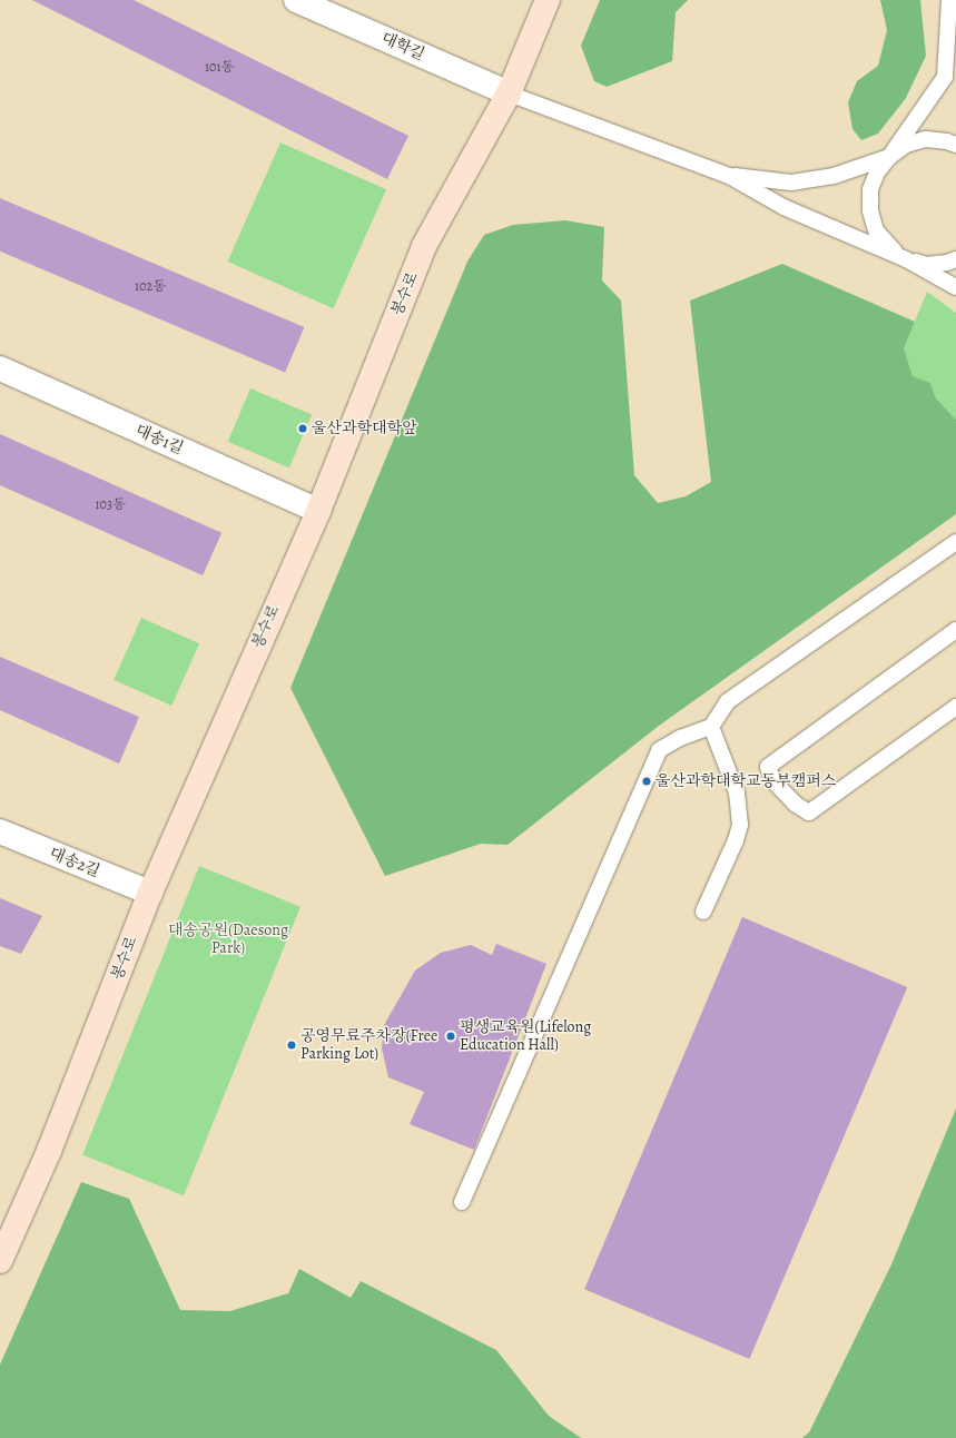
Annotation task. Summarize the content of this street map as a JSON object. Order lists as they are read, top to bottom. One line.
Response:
{"streets":{"main road":["봉수로"],"street":["대학길","대송1길","대송2길"]},"crossings":[["대학길","봉수로"],["봉수로","대송1길"],["봉수로","대송2길"]],"parks":["대송공원(Daesong Park)"],"places":["울산과학대학앞","울산과학대학교동부캠퍼스","평생교육원(Lifelong Education Hall)","공영무료주차장(Free Parking Lot)"],"house_numbers":["101동","102동","103동"]}
